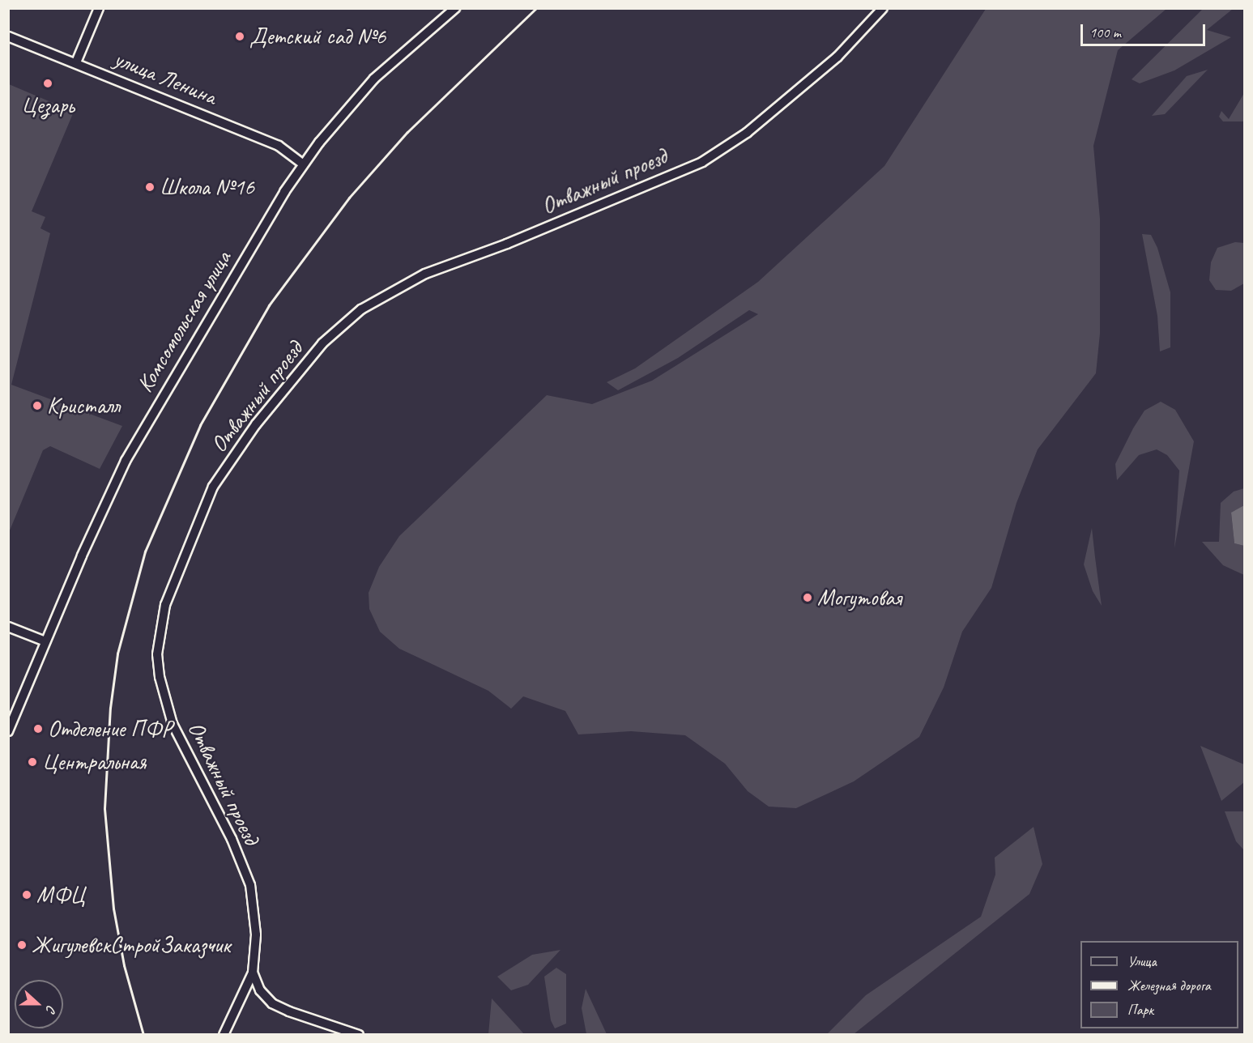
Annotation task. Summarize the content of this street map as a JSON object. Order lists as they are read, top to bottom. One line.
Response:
{"streets":{"street":["улица Ленина","Отважный проезд","Комсомольская улица"]},"crossings":[["улица Ленина","Комсомольская улица"]],"places":["Детский сад №6","Цезарь","Школа №16","Кристалл","Могутовая","Отделение ПФР","Центральная","МФЦ","ЖигулевскСтройЗаказчик"],"legend":["Улица","Железная дорога","Парк"],"scale_bar":"100 m","north":"right"}
